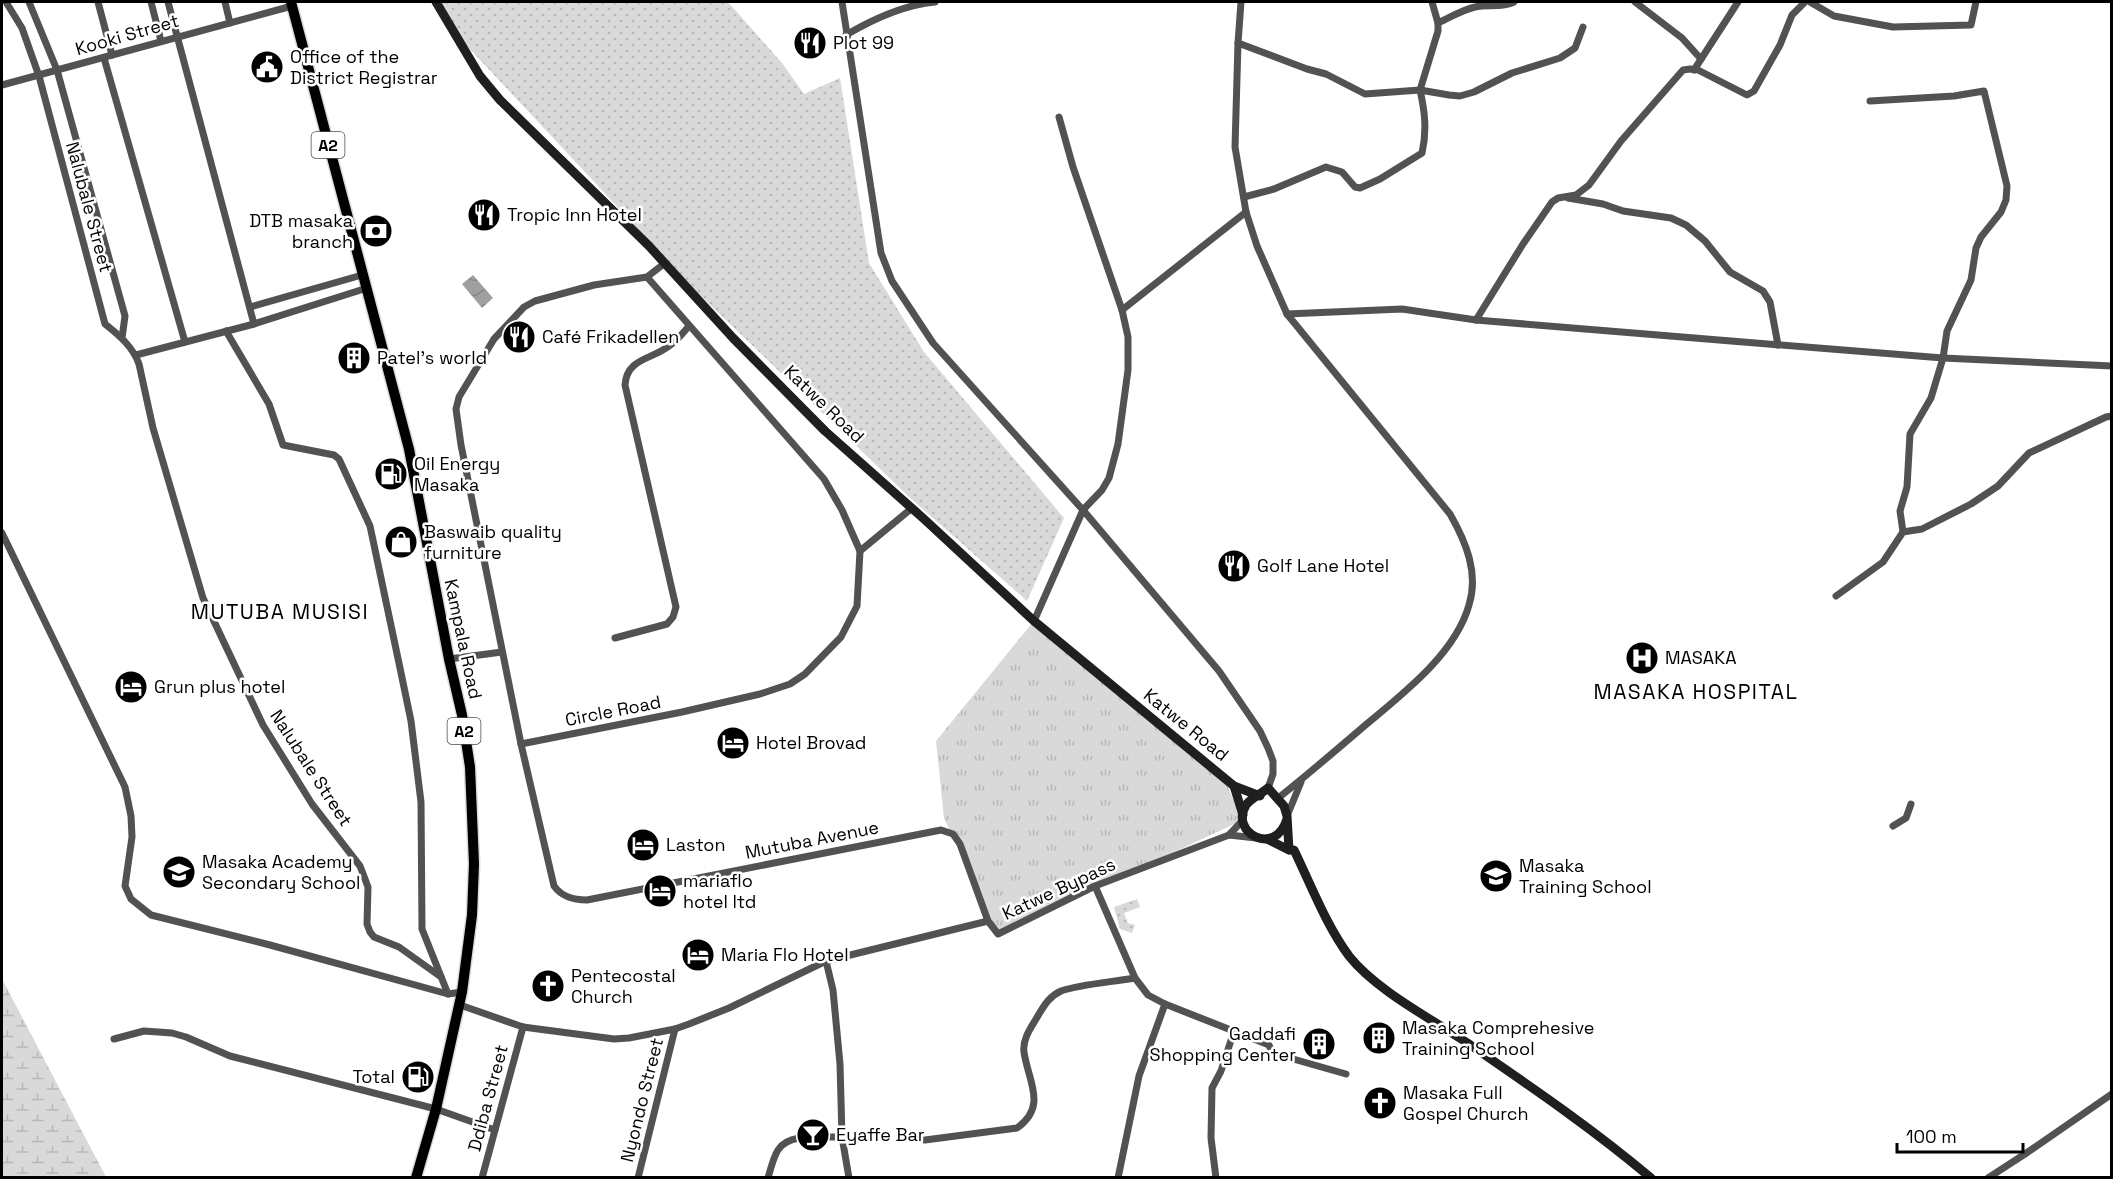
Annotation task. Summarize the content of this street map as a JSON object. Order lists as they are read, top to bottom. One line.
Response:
{"streets":{"main road":["A2","Kampala Road"],"street":["Kooki Street","Nalubale Street","Katwe Road","Circle Road","Mutuba Avenue","Katwe Bypass","Ddiba Street","Nyondo Street"]},"crossings":[["Kooki Street","A2"],["Kooki Street","Nalubale Street"],["A2","Kampala Road"],["Katwe Road","Katwe Bypass"],["Kampala Road","Katwe Bypass"],["Circle Road","Mutuba Avenue"],["Mutuba Avenue","Katwe Bypass"],["Katwe Bypass","Ddiba Street"],["Katwe Bypass","Nyondo Street"]],"districts":["MUTUBA MUSISI","MASAKA HOSPITAL"],"places":{"restaurant":["Plot 99","Tropic Inn Hotel","Café Frikadellen","Golf Lane Hotel"],"public building":["Office of the District Registrar"],"bank":["DTB masaka branch"],"building":["Patel's world","Masaka Comprehesive Training School","Gaddafi Shopping Center"],"fuel station":["Oil Energy Masaka","Total"],"shop":["Baswaib quality furniture"],"hospital":["MASAKA"],"hotel":["Grun plus hotel","Hotel Brovad","Laston","mariaflo hotel ltd","Maria Flo Hotel"],"school or university":["Masaka Academy Secondary School","Masaka Training School"],"church":["Pentecostal Church","Masaka Full Gospel Church"],"bar":["Eyaffe Bar"]},"scale_bar":"100 m"}
